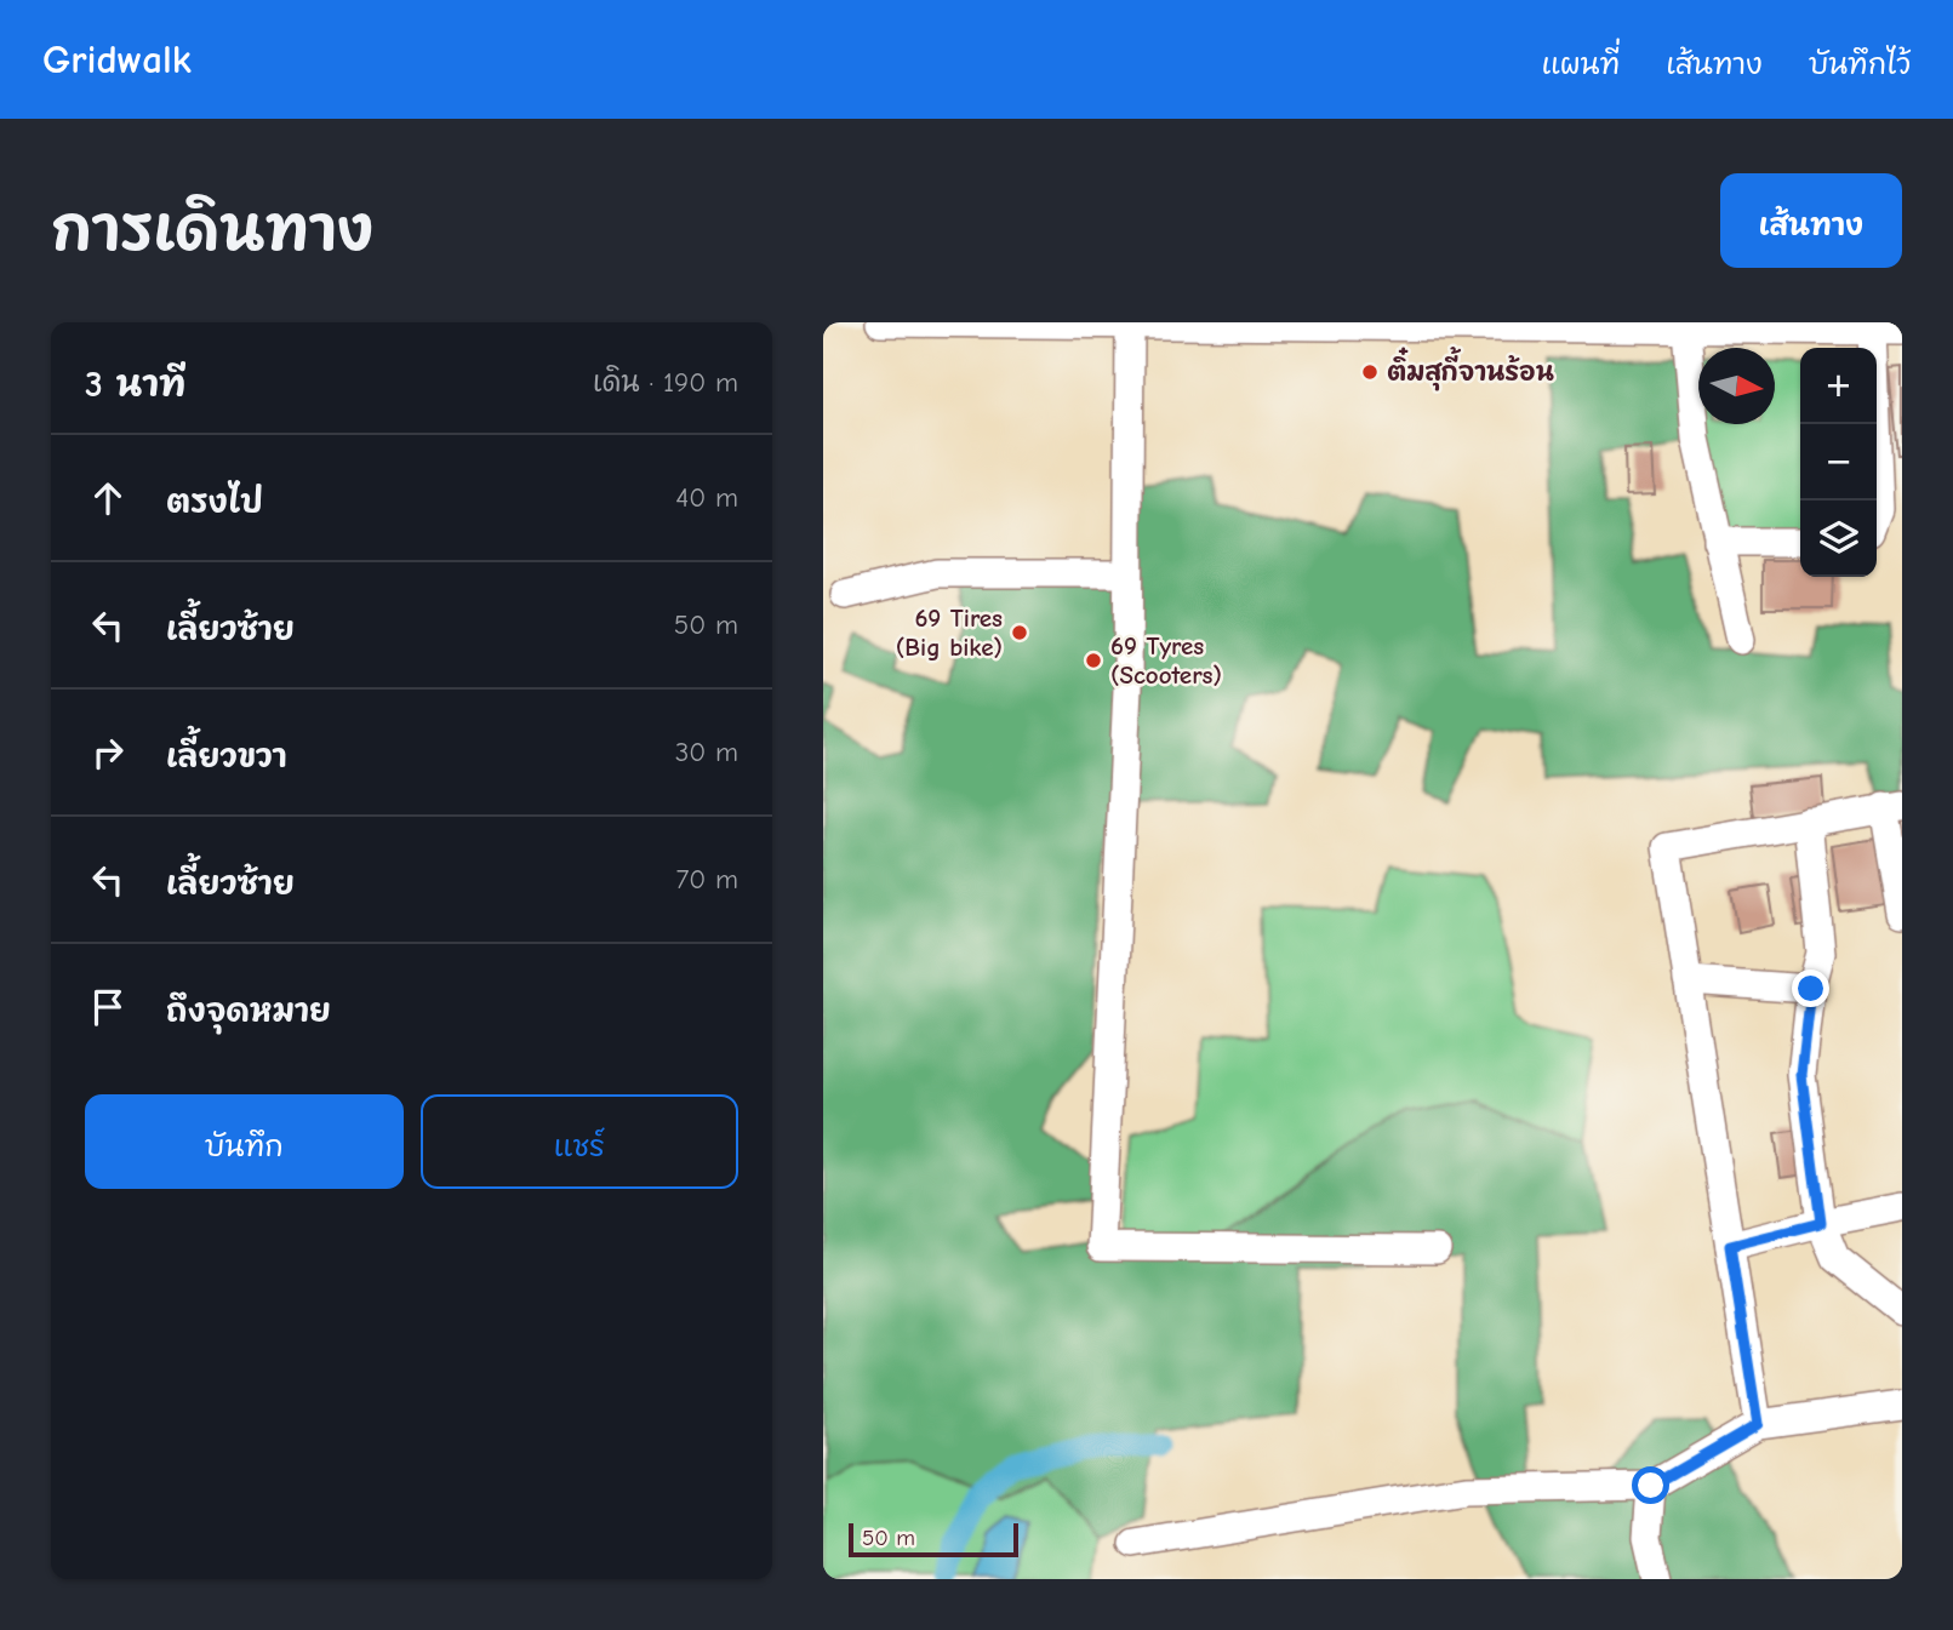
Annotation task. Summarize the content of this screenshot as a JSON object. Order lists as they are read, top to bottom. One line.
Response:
{"places":["ติ๋มสุกี้จานร้อน","69 Tires (Big bike)","69 Tyres (Scooters)"],"scale_bar":"50 m","north":"right","page":{"header":"Gridwalk","nav":["แผนที่","เส้นทาง","บันทึกไว้"],"title":"การเดินทาง","buttons":["เส้นทาง",["บันทึก","แชร์"]],"heading":["3 นาที","เดิน · 190 m"],"map_buttons":["+","−"],"list":[["ตรงไป","40 m"],["เลี้ยวซ้าย","50 m"],["เลี้ยวขวา","30 m"],["เลี้ยวซ้าย","70 m"],"ถึงจุดหมาย"],"scale":"50 m"}}
